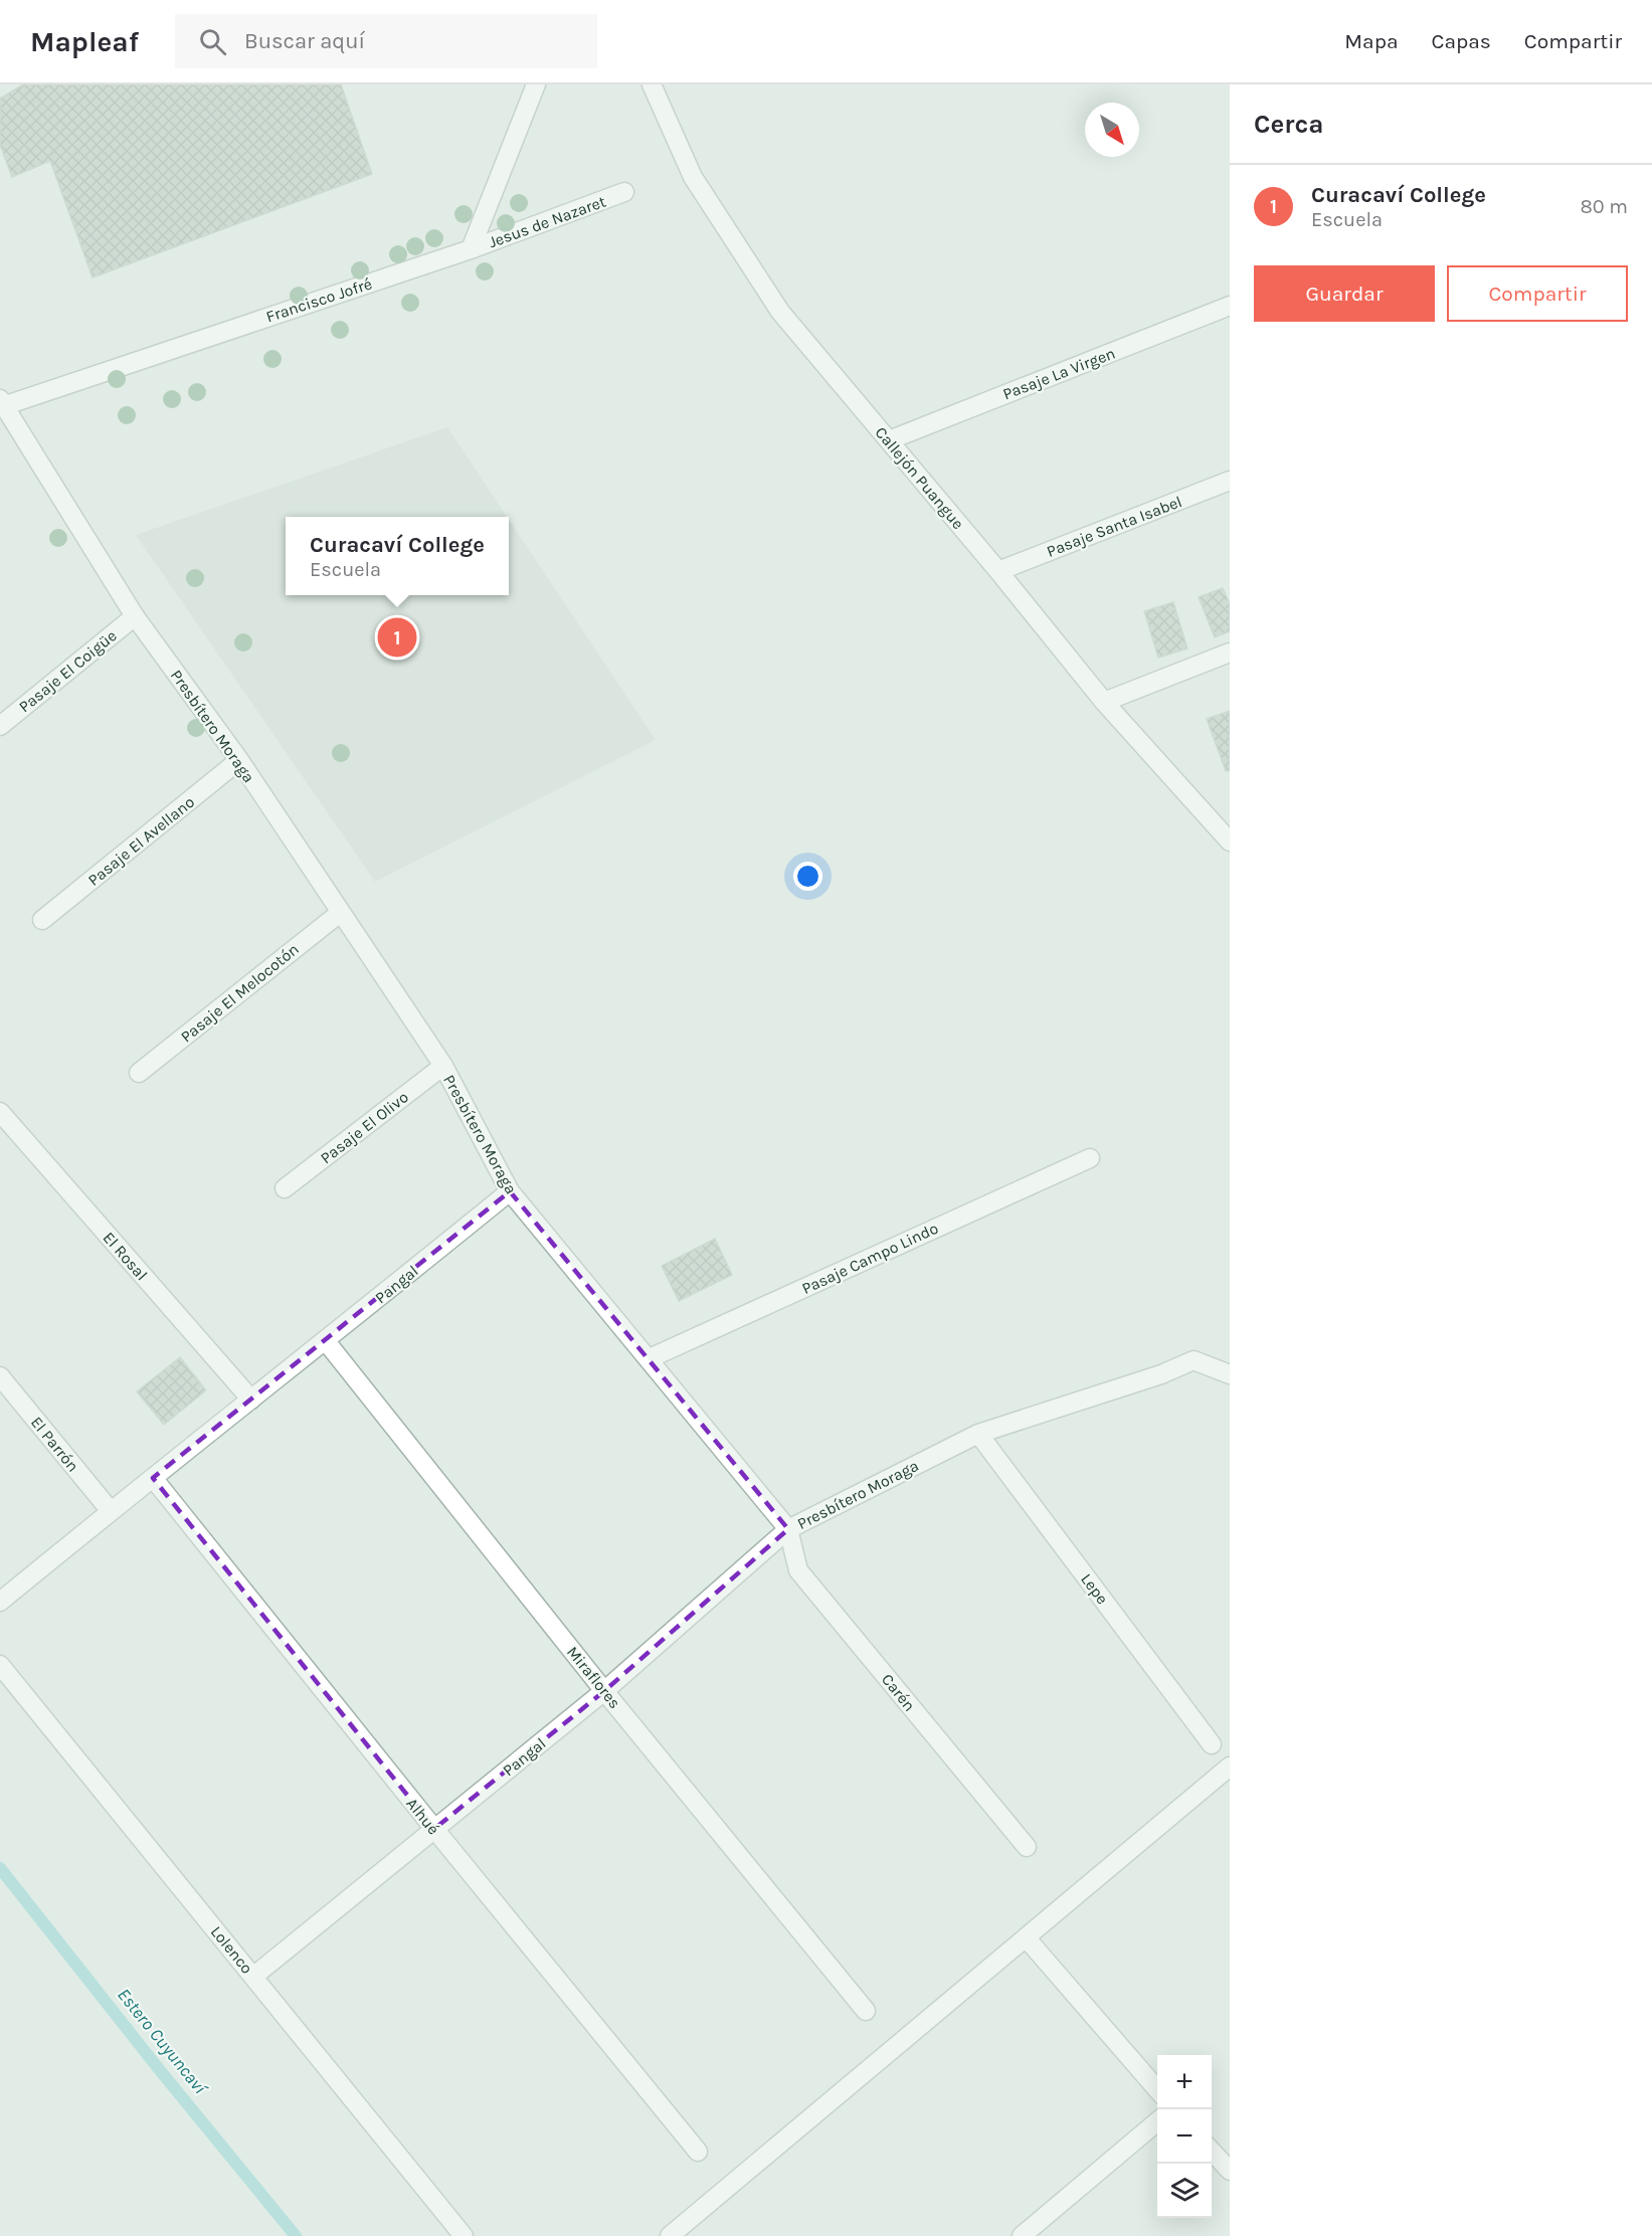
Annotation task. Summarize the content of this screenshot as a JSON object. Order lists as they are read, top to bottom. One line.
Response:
{"streets":{"street":["Jesus de Nazaret","Francisco Jofré","Pasaje La Virgen","Callejón Puangue","Pasaje Santa Isabel","Pasaje El Coigüe","Presbítero Moraga","Pasaje El Avellano","Pasaje El Melocotón","Pasaje El Olivo","El Rosal","Pasaje Campo Lindo","Pangal","El Parrón","Lepe","Miraflores","Carén","Alhué","Lolenco"]},"crossings":[["Jesus de Nazaret","Francisco Jofré"],["Francisco Jofré","Presbítero Moraga"],["Pasaje La Virgen","Callejón Puangue"],["Callejón Puangue","Pasaje Santa Isabel"],["Pasaje El Coigüe","Presbítero Moraga"],["Presbítero Moraga","Pasaje El Avellano"],["Presbítero Moraga","Pasaje El Melocotón"],["Presbítero Moraga","Pasaje El Olivo"],["Presbítero Moraga","Pasaje Campo Lindo"],["Presbítero Moraga","Pangal"],["Presbítero Moraga","Lepe"],["Presbítero Moraga","Carén"],["El Rosal","Pangal"],["Pangal","El Parrón"],["Pangal","Miraflores"],["Pangal","Carén"],["Pangal","Alhué"],["Pangal","Lolenco"]],"water":["Estero Cuyuncaví"],"north":"bottom right","page":{"header":"Mapleaf","search":"Buscar aquí","nav":["Mapa","Capas","Compartir"],"heading":"Cerca","list":[{"mark":"1","name":"Curacaví College","note":"Escuela","value":"80 m"}],"buttons":["Guardar","Compartir"],"popup":["Curacaví College","Escuela"],"pins":"1","map_buttons":["+","−"]}}
